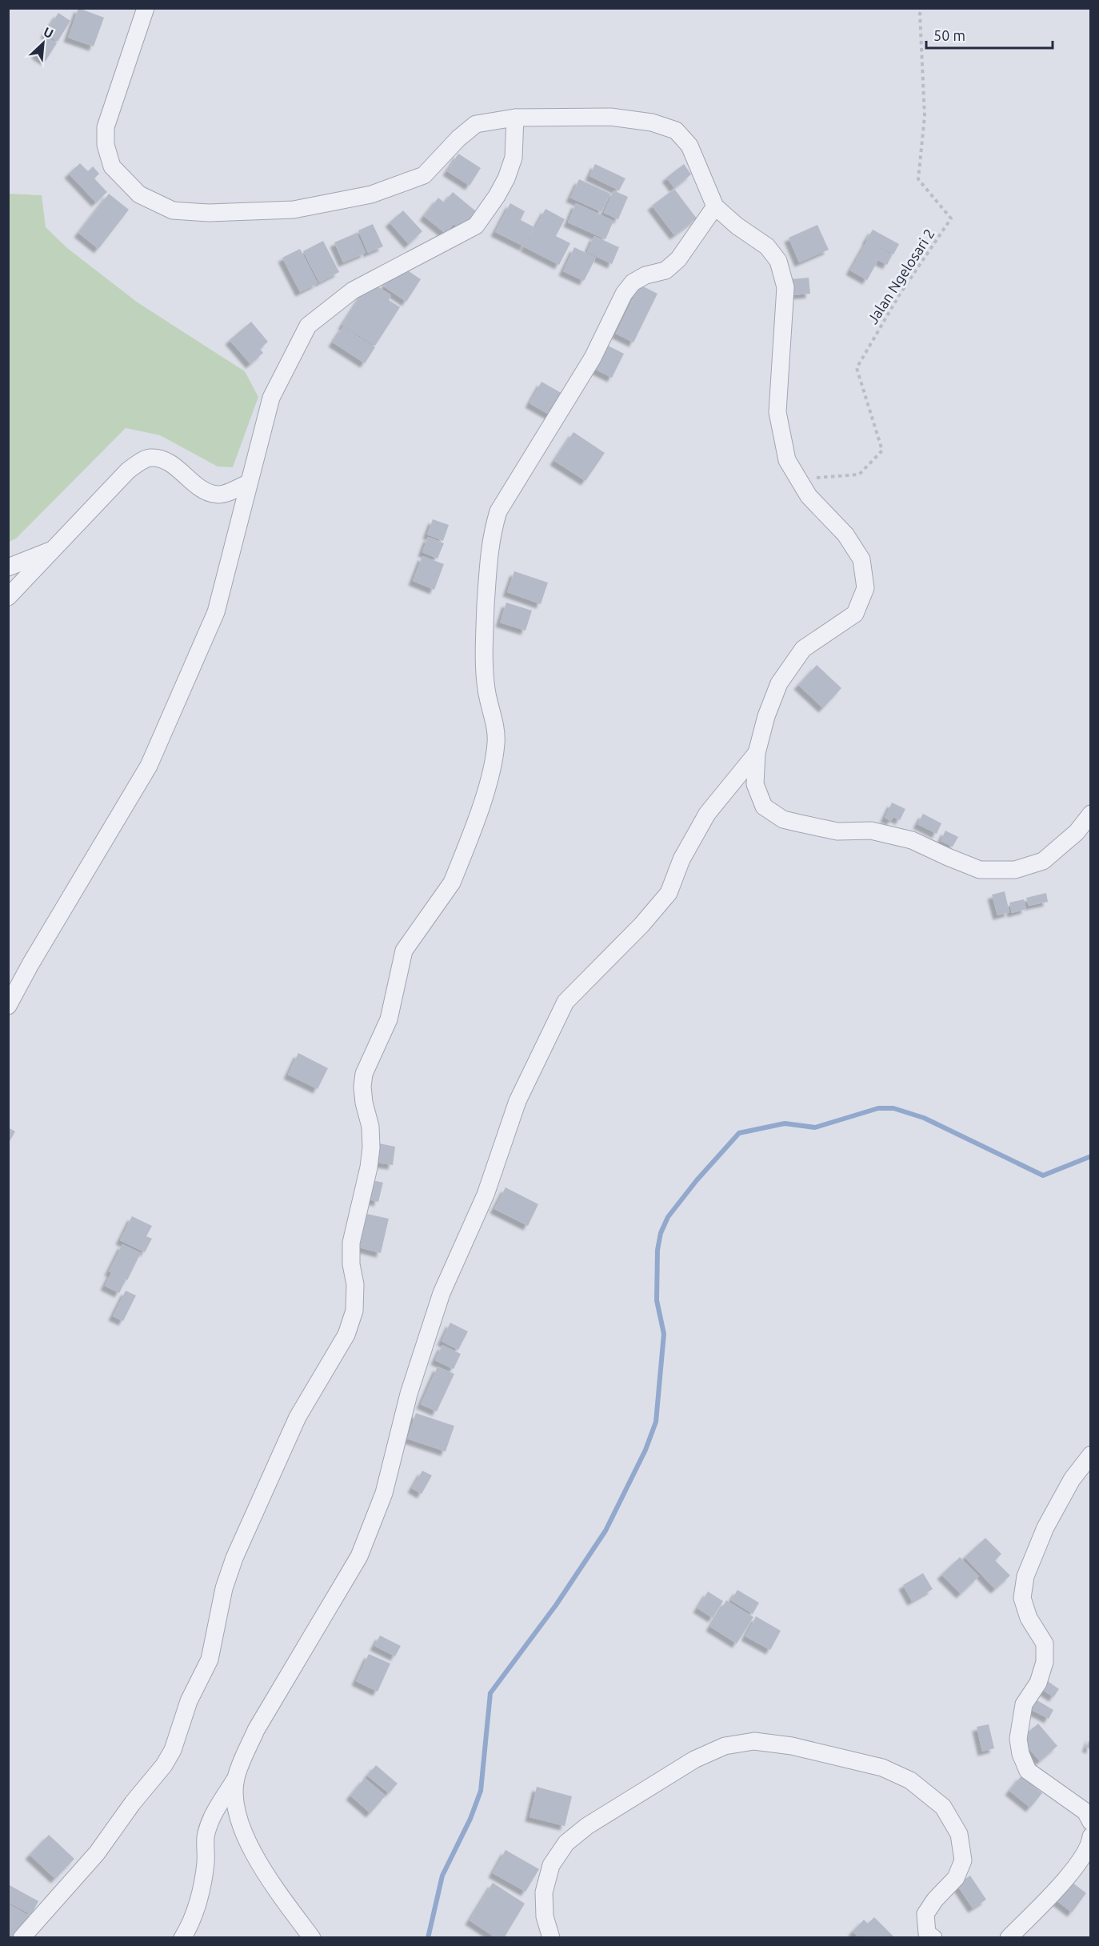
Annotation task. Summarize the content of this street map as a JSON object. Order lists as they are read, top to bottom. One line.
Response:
{"streets":{"path":["Jalan Ngelosari 2"]},"scale_bar":"50 m","north":"top right"}
